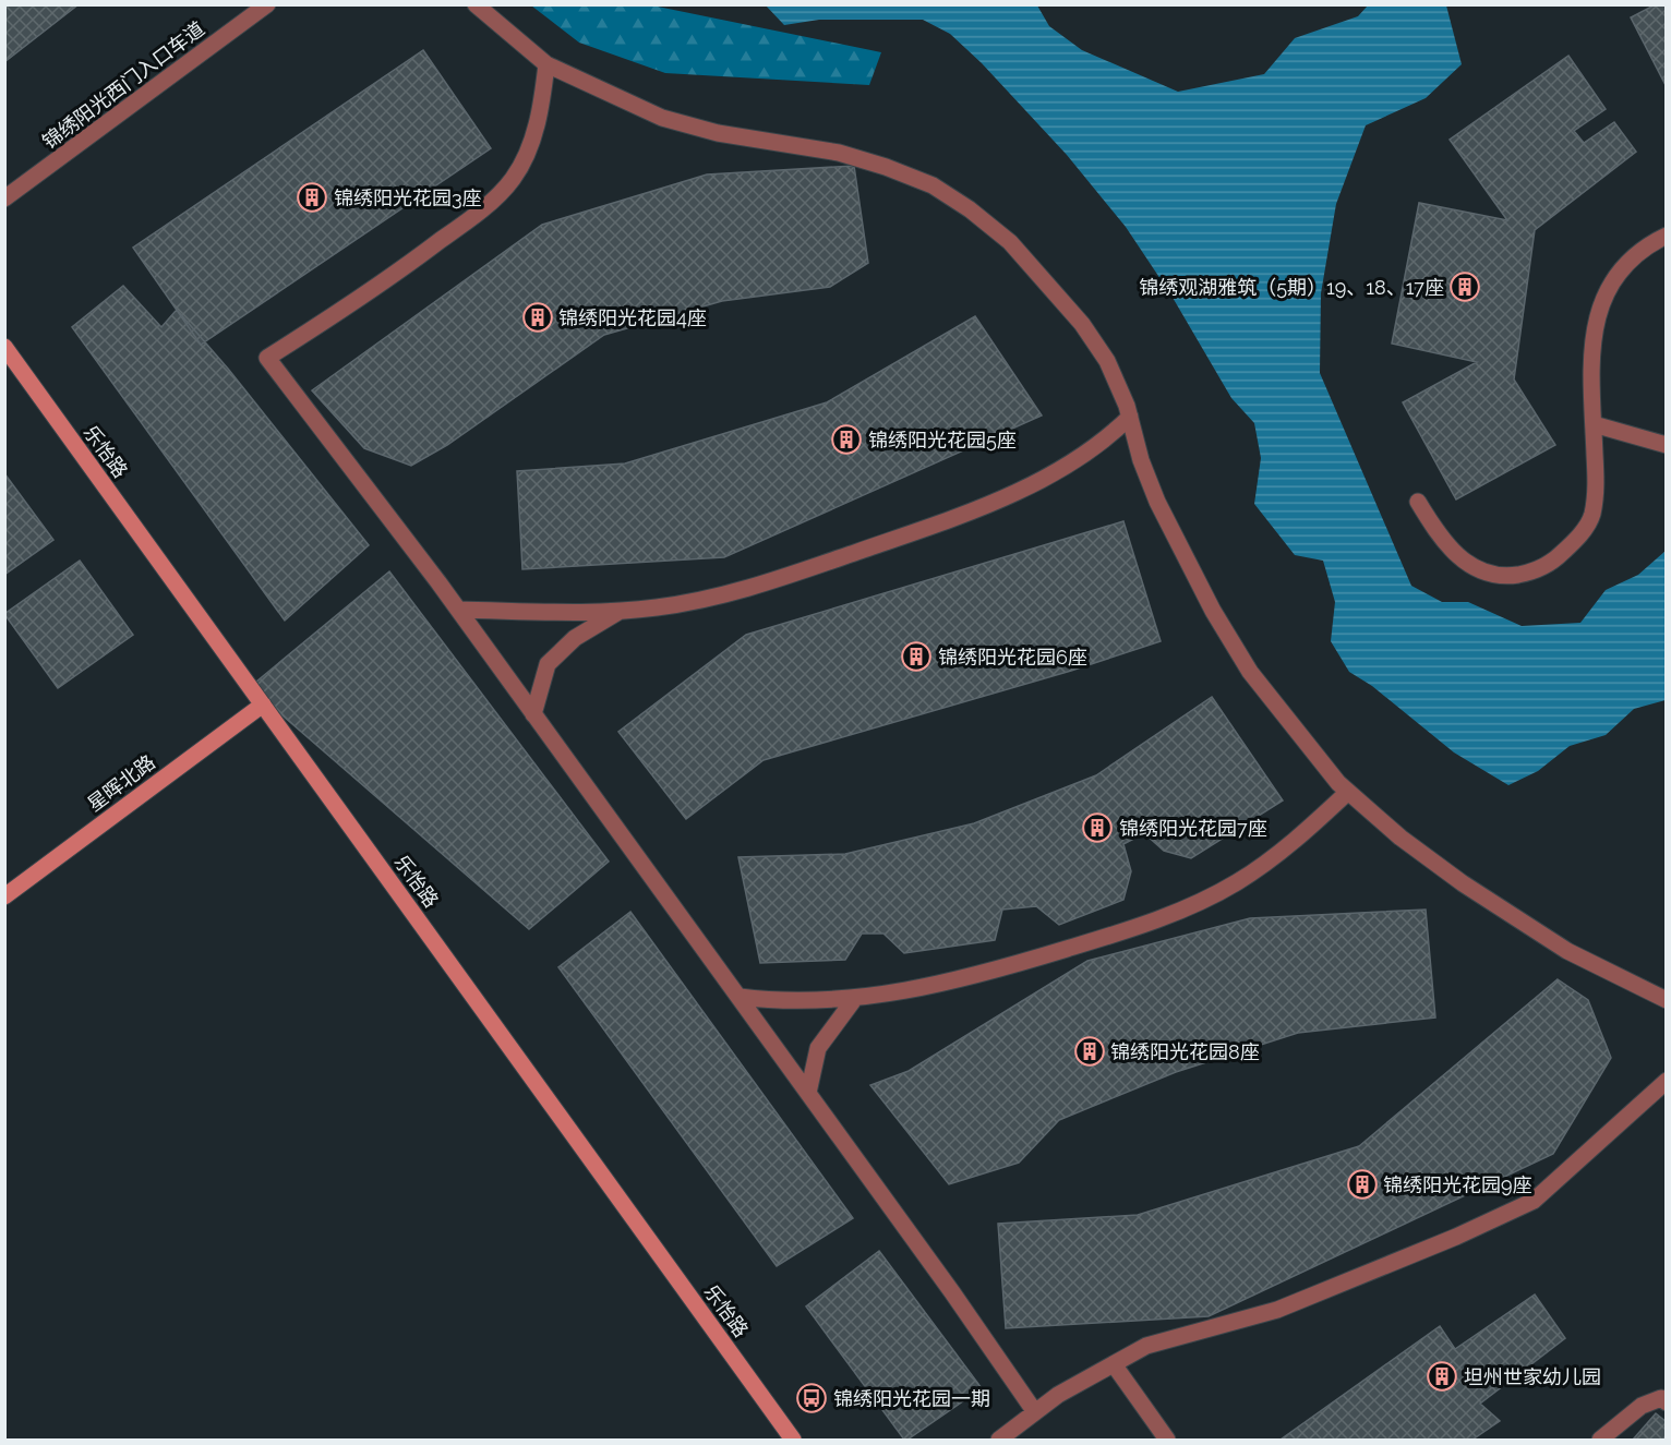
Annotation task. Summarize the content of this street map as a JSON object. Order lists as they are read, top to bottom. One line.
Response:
{"streets":{"street":["锦绣阳光西门入口车道","乐怡路","星晖北路"]},"crossings":[["乐怡路","星晖北路"]],"places":{"building":["锦绣阳光花园3座","锦绣观湖雅筑（5期）19、18、17座","锦绣阳光花园4座","锦绣阳光花园5座","锦绣阳光花园6座","锦绣阳光花园7座","锦绣阳光花园8座","锦绣阳光花园9座","坦州世家幼儿园"],"bus stop":["锦绣阳光花园一期"]}}
